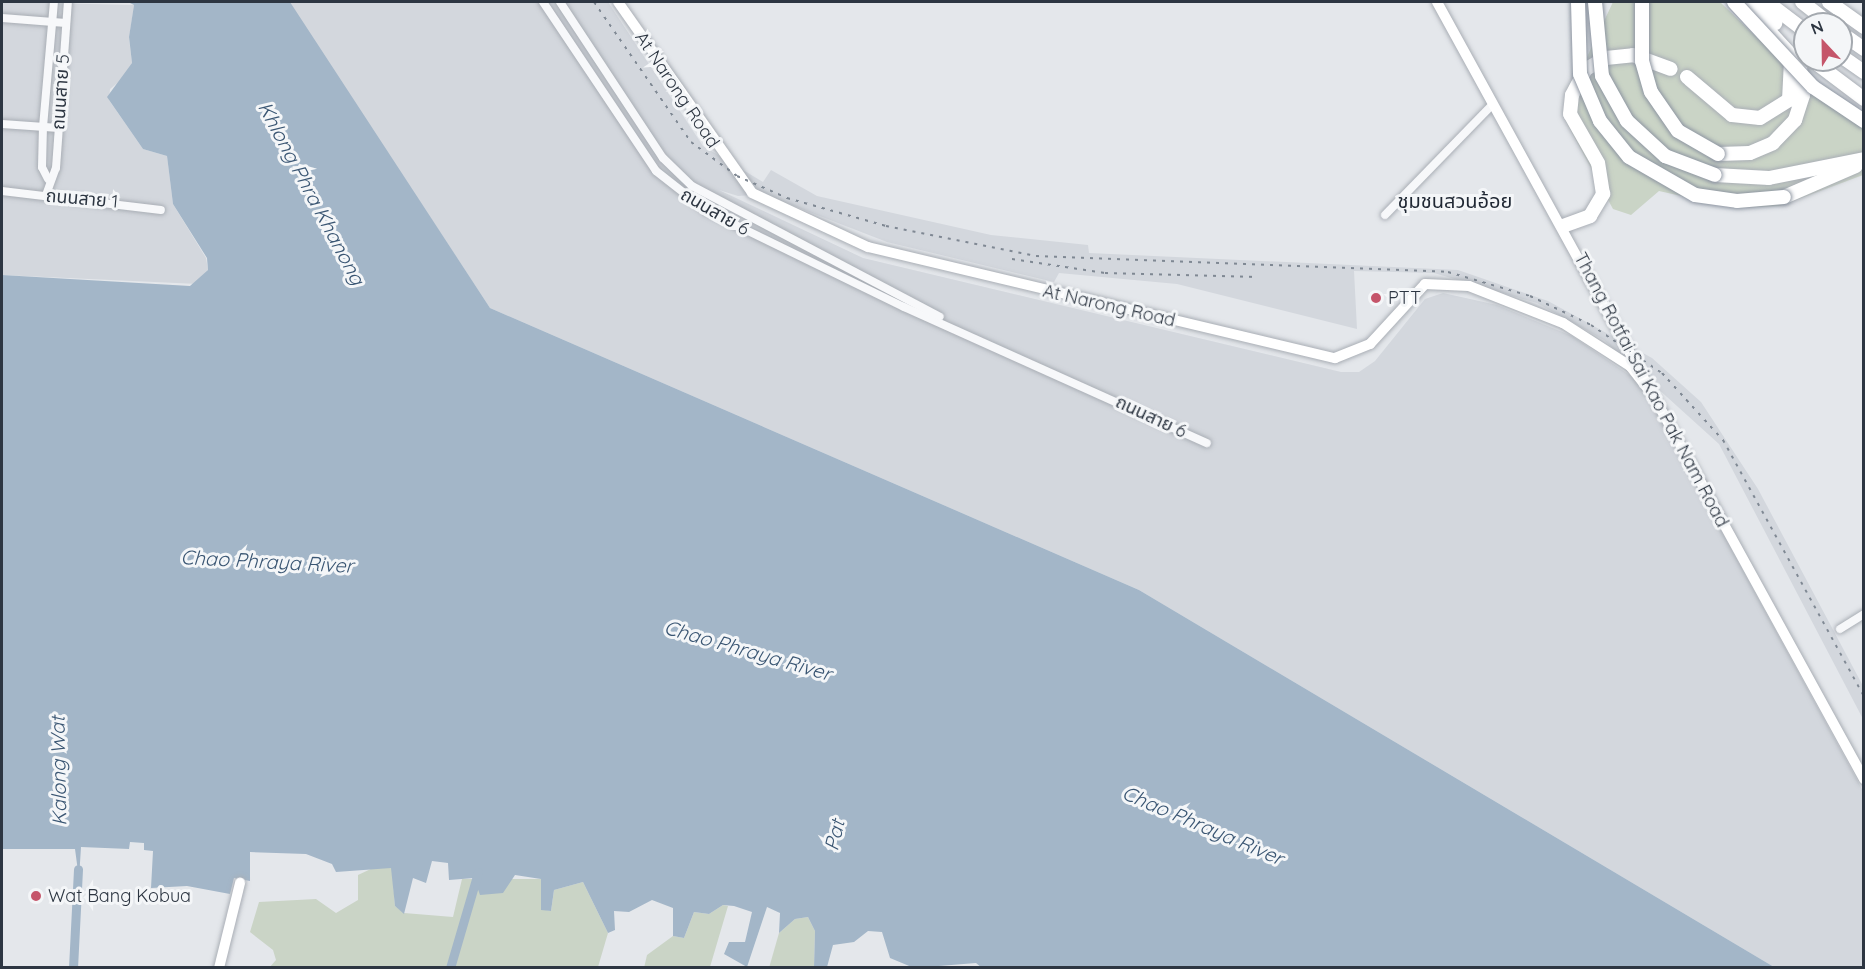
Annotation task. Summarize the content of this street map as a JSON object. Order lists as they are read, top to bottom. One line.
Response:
{"streets":{"street":["At Narong Road","ถนนสาย 5","ถนนสาย 1","ถนนสาย 6","Thang Rotfai Sai Kao Pak Nam Road"]},"crossings":[["At Narong Road","Thang Rotfai Sai Kao Pak Nam Road"],["ถนนสาย 5","ถนนสาย 1"]],"districts":["ชุมชนสวนอ้อย"],"water":["Khlong Phra Khanong","Chao Phraya River","Kalong Wat","Pat"],"places":["PTT","Wat Bang Kobua"],"north":"top"}
